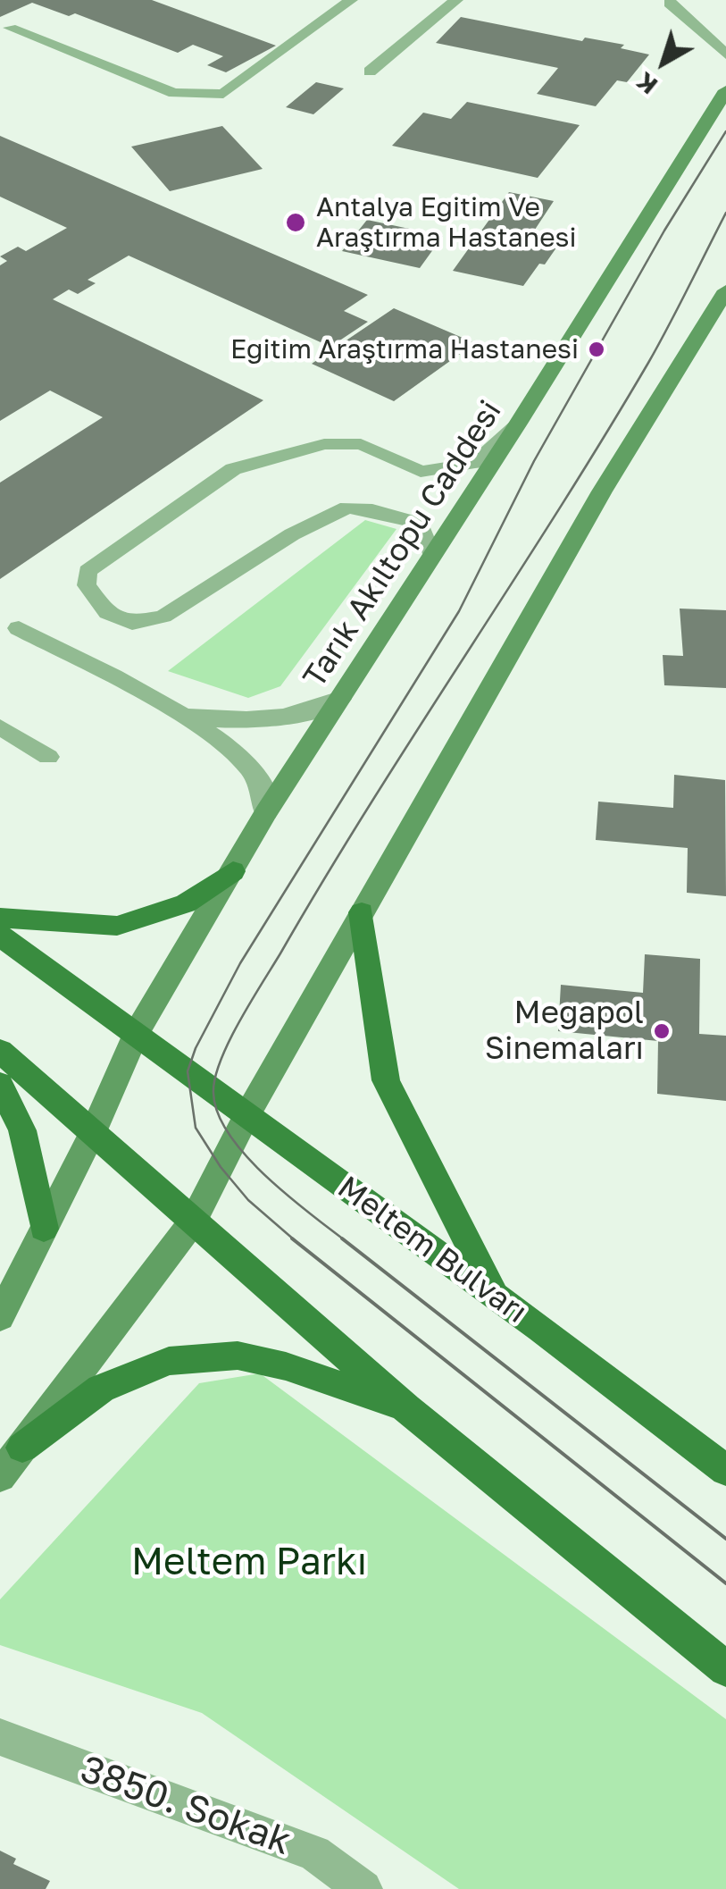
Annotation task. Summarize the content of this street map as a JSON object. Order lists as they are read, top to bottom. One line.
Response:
{"streets":{"main road":["Tarık Akıltopu Caddesi","Meltem Bulvarı"],"street":["3850. Sokak"]},"crossings":[["Tarık Akıltopu Caddesi","Meltem Bulvarı"]],"parks":["Meltem Parkı"],"places":["Antalya Eğitim Ve Araştırma Hastanesi","Eğitim Araştırma Hastanesi","Megapol Sinemaları"],"north":"bottom left"}
